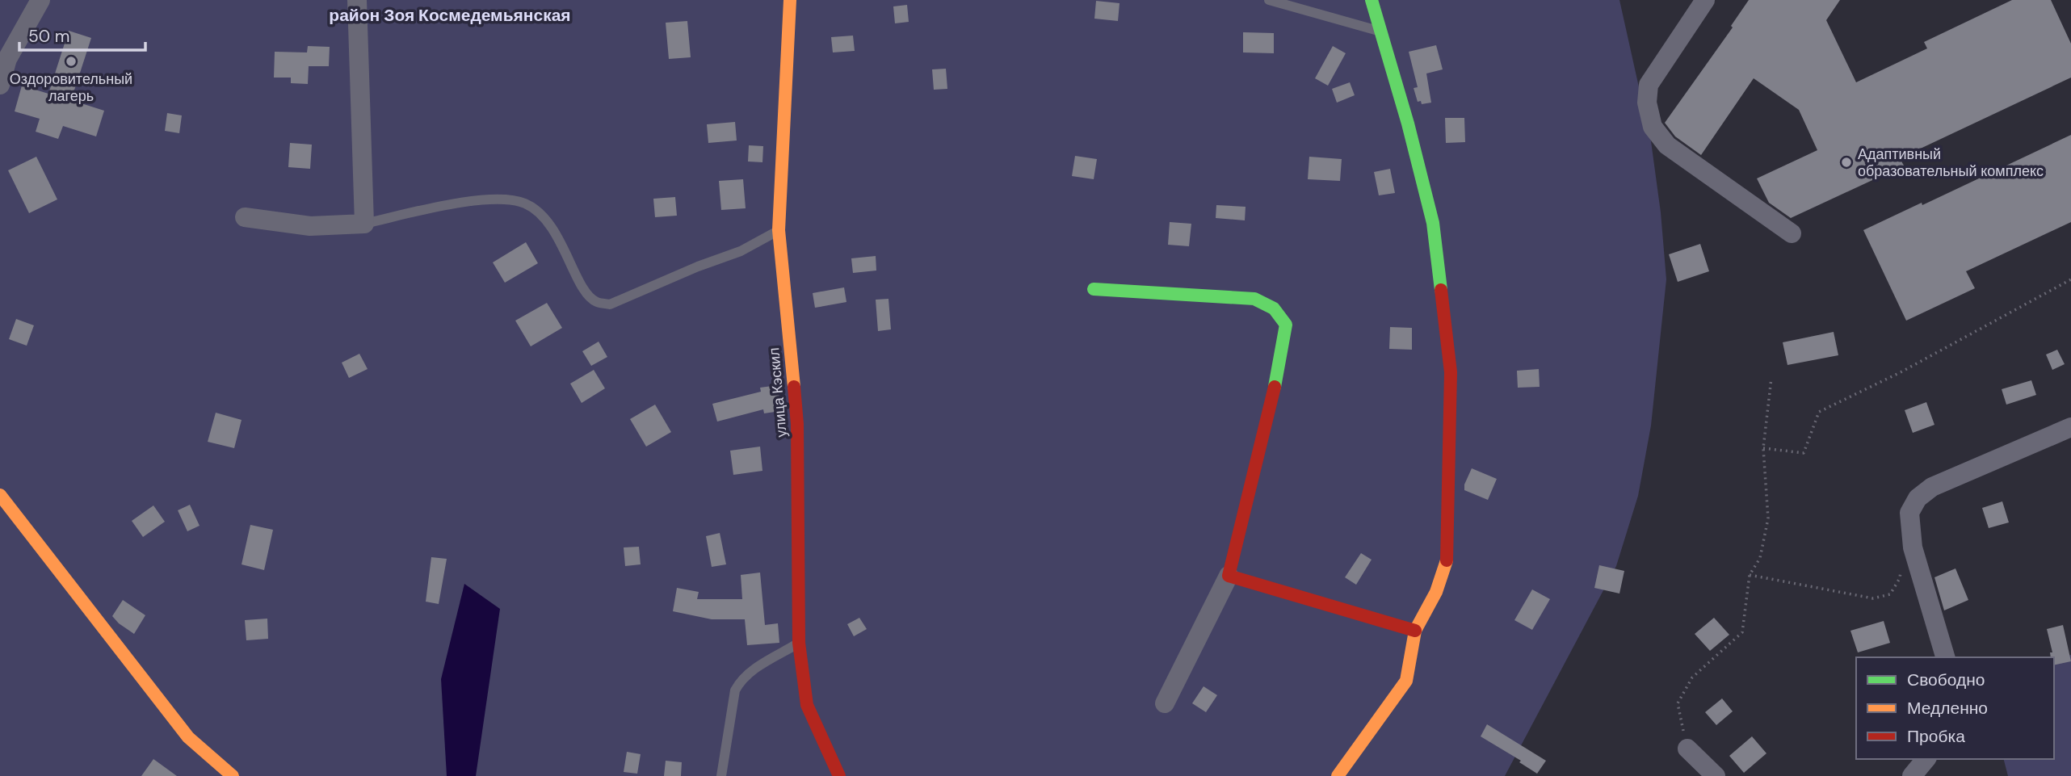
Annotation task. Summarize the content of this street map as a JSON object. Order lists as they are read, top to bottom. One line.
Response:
{"streets":{"street":["улица Кэскил"]},"districts":["район Зоя Космедемьянская"],"places":["Оздоровительный лагерь","Адаптивный образовательный комплекс"],"legend":["Свободно","Медленно","Пробка"],"scale_bar":"50 m"}
